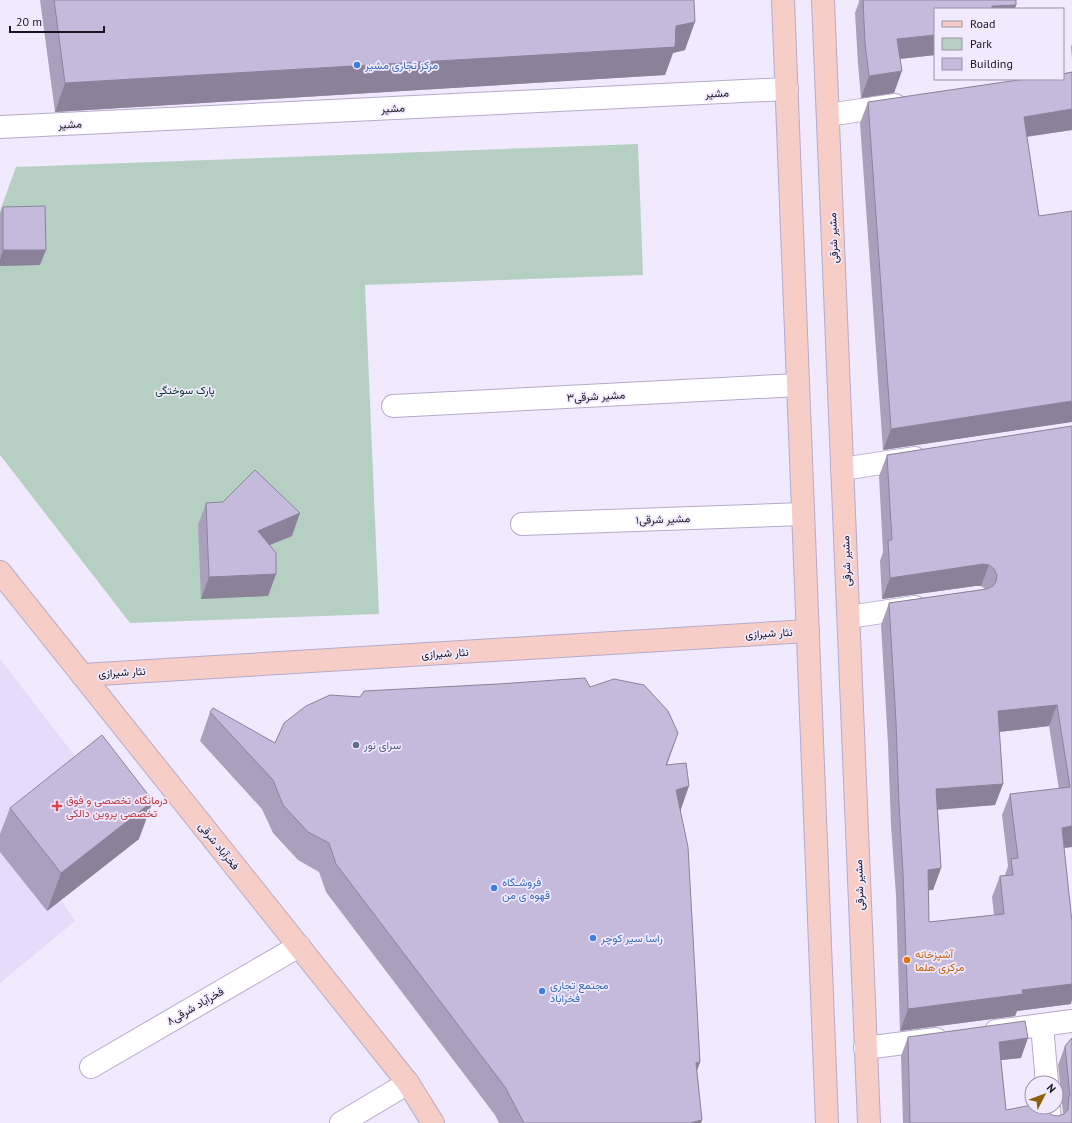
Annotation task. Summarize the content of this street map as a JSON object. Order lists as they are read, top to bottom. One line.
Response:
{"streets":{"main road":["مشیر شرقی","نثار شیرازی","فخرآباد شرقی"],"street":["مشیر","۳مشیر شرقی","۱مشیر شرقی","فخرآباد شرقی۸"]},"crossings":[["نثار شیرازی","فخرآباد شرقی"],["فخرآباد شرقی","فخرآباد شرقی۸"]],"parks":["پارک سوختگی"],"places":{"other":["مرکز تجاری مشیر","سرای نور","فروشـگاه قهوه ی من","راسا سیر کوچر","آشپزخانه مرکزی هلما","مجتمع تجاری فخراباد"],"health":["درمانگاه تخصصی و فوق تخصصی پروین دالکی"]},"legend":["Road","Park","Building"],"scale_bar":"20 m","north":"top right"}
